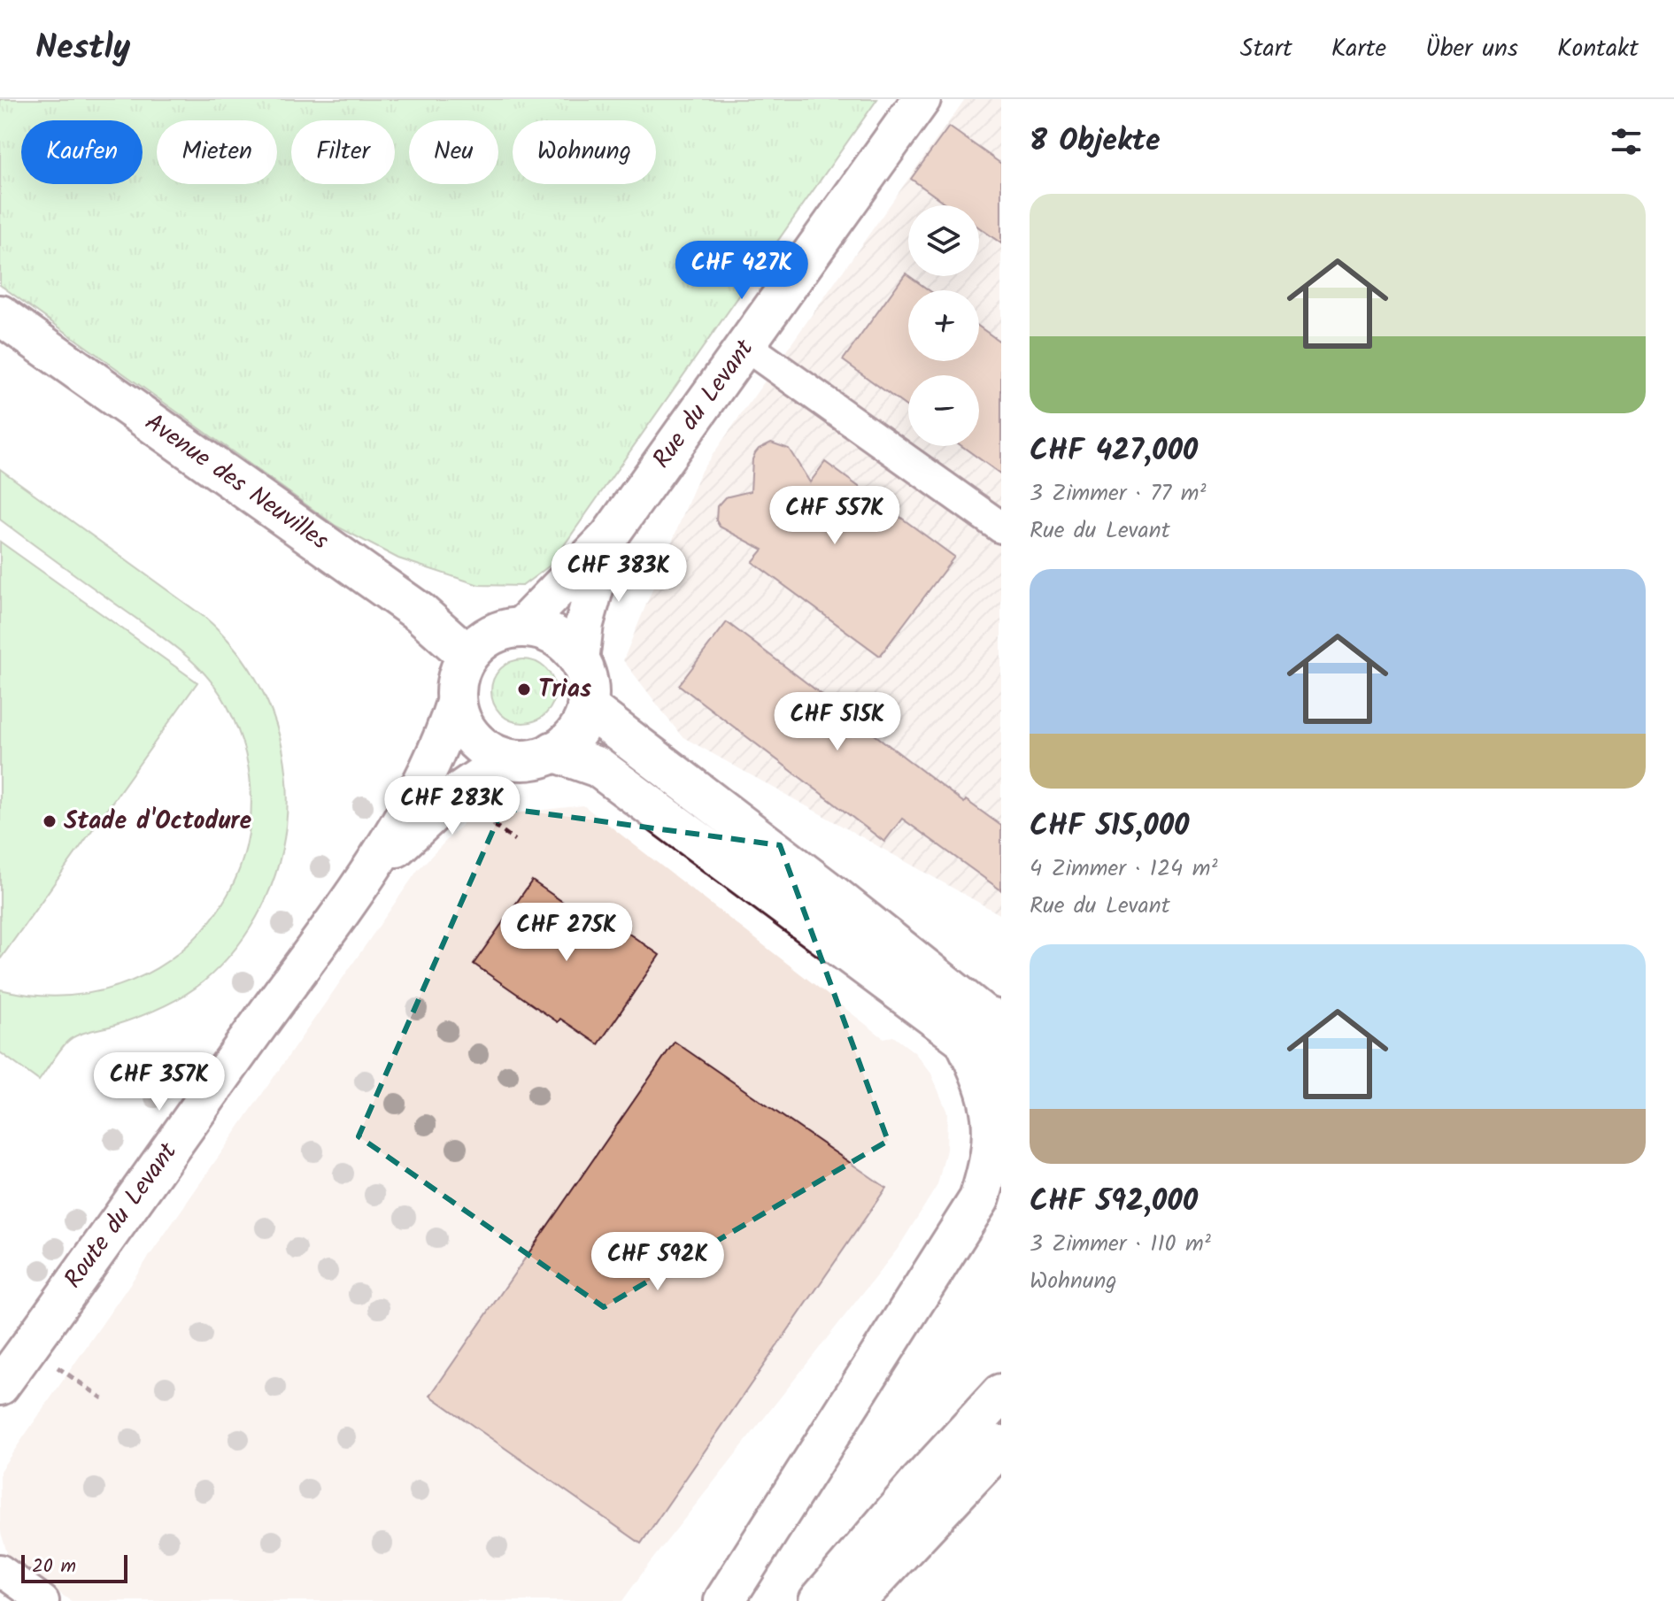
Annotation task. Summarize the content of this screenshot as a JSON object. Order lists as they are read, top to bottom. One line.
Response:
{"streets":{"main road":["Avenue des Neuvilles"],"street":["Rue du Levant","Route du Levant"]},"crossings":[["Rue du Levant","Avenue des Neuvilles"],["Rue du Levant","Route du Levant"],["Avenue des Neuvilles","Route du Levant"]],"places":["Trias","Stade d'Octodure"],"scale_bar":"20 m","page":{"header":"Nestly","nav":["Start","Karte","Über uns","Kontakt"],"heading":"8 Objekte","chip":["Kaufen","Mieten","Filter","Neu","Wohnung"],"list":[{"name":"CHF 427,000","note":"3 Zimmer · 77 m² · Rue du Levant"},{"name":"CHF 515,000","note":"4 Zimmer · 124 m² · Rue du Levant"},{"name":"CHF 592,000","note":"3 Zimmer · 110 m² · Wohnung"}],"map_buttons":["+","−"],"price":["CHF 427K","CHF 557K","CHF 383K","CHF 515K","CHF 283K","CHF 275K","CHF 357K","CHF 592K"],"scale":"20 m"}}
